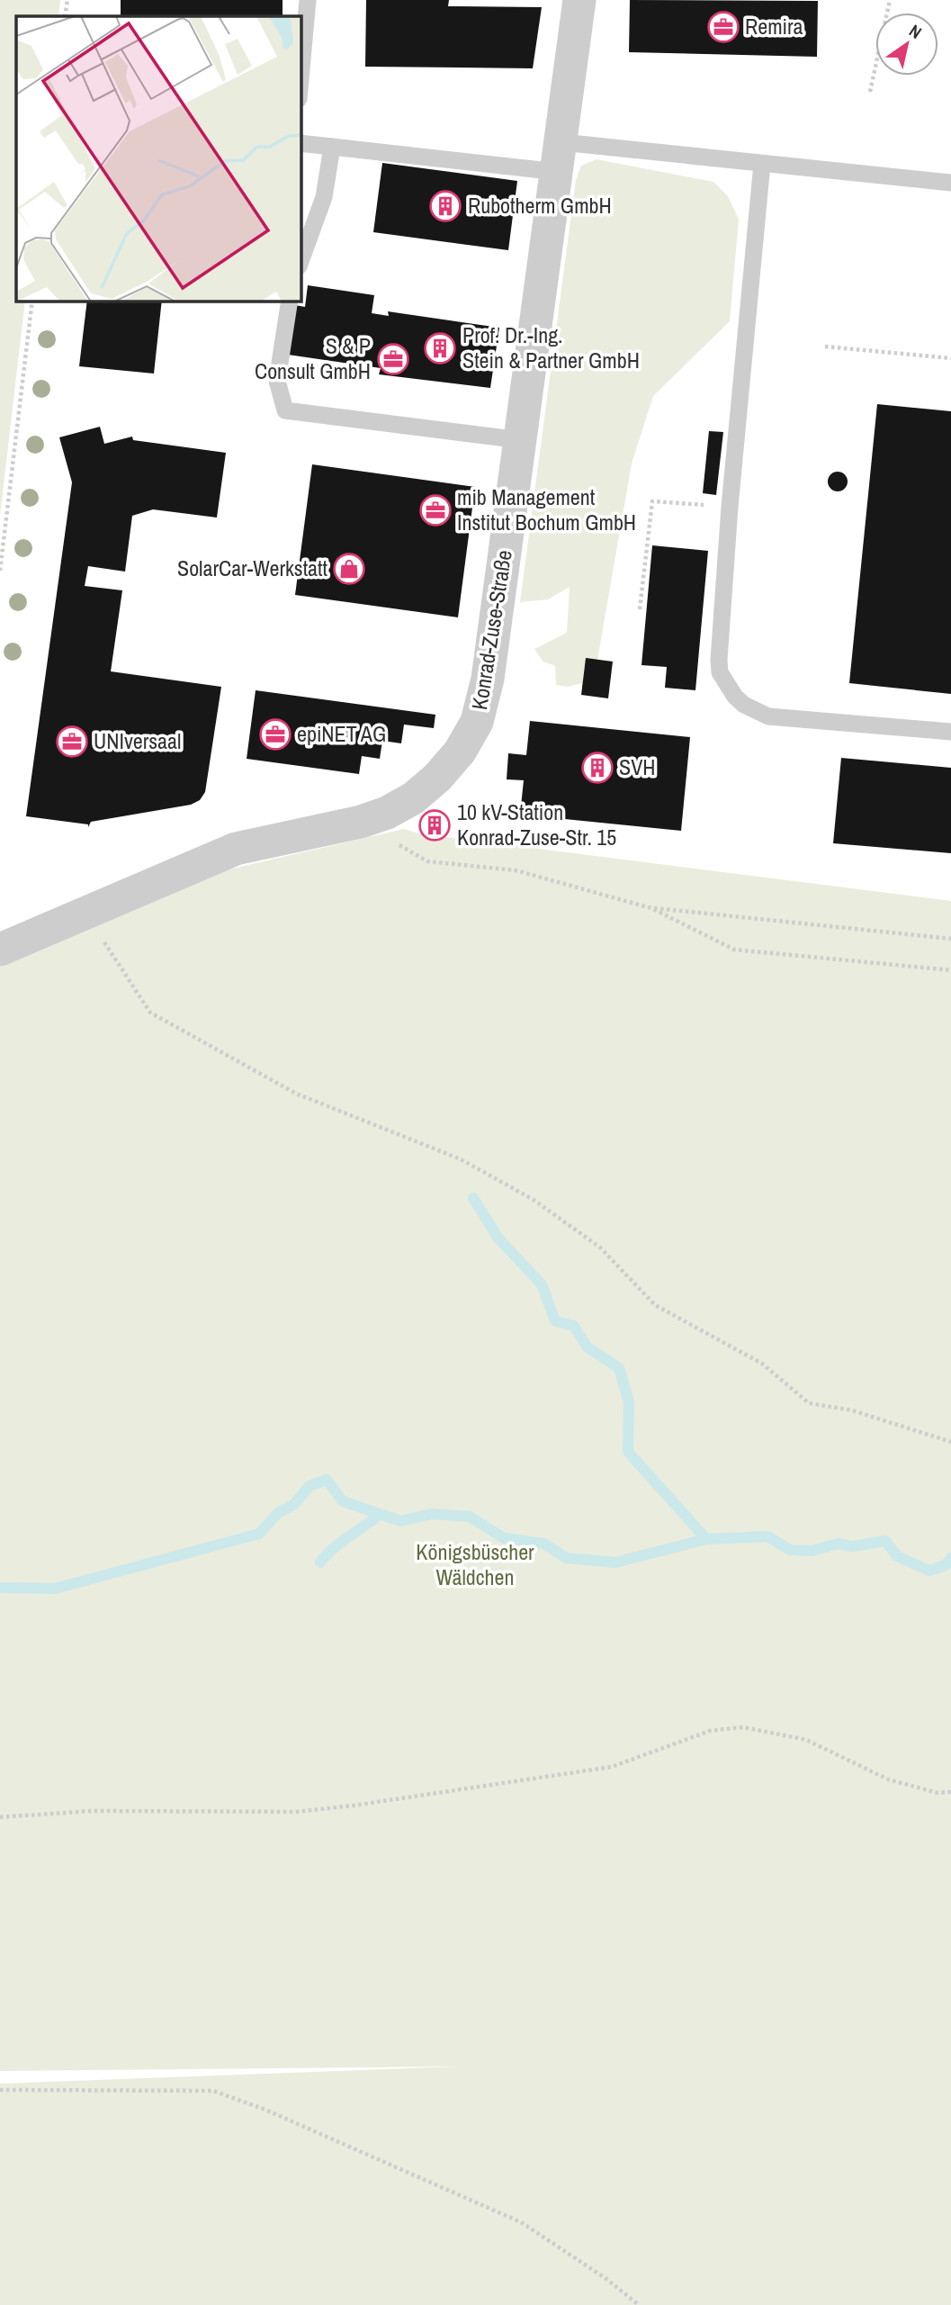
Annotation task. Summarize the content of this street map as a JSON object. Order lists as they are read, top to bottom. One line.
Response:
{"streets":{"street":["Konrad-Zuse-Straße"]},"parks":["Königsbüscher Wäldchen"],"places":{"office":["Remira","S & P Consult GmbH","mib Management Institut Bochum GmbH","epiNET AG","UNIversaal"],"building":["Rubotherm GmbH","Prof. Dr.-Ing. Stein & Partner GmbH","SVH","10 kV-Station Konrad-Zuse-Str. 15"],"shop":["SolarCar-Werkstatt"]},"north":"top right"}
